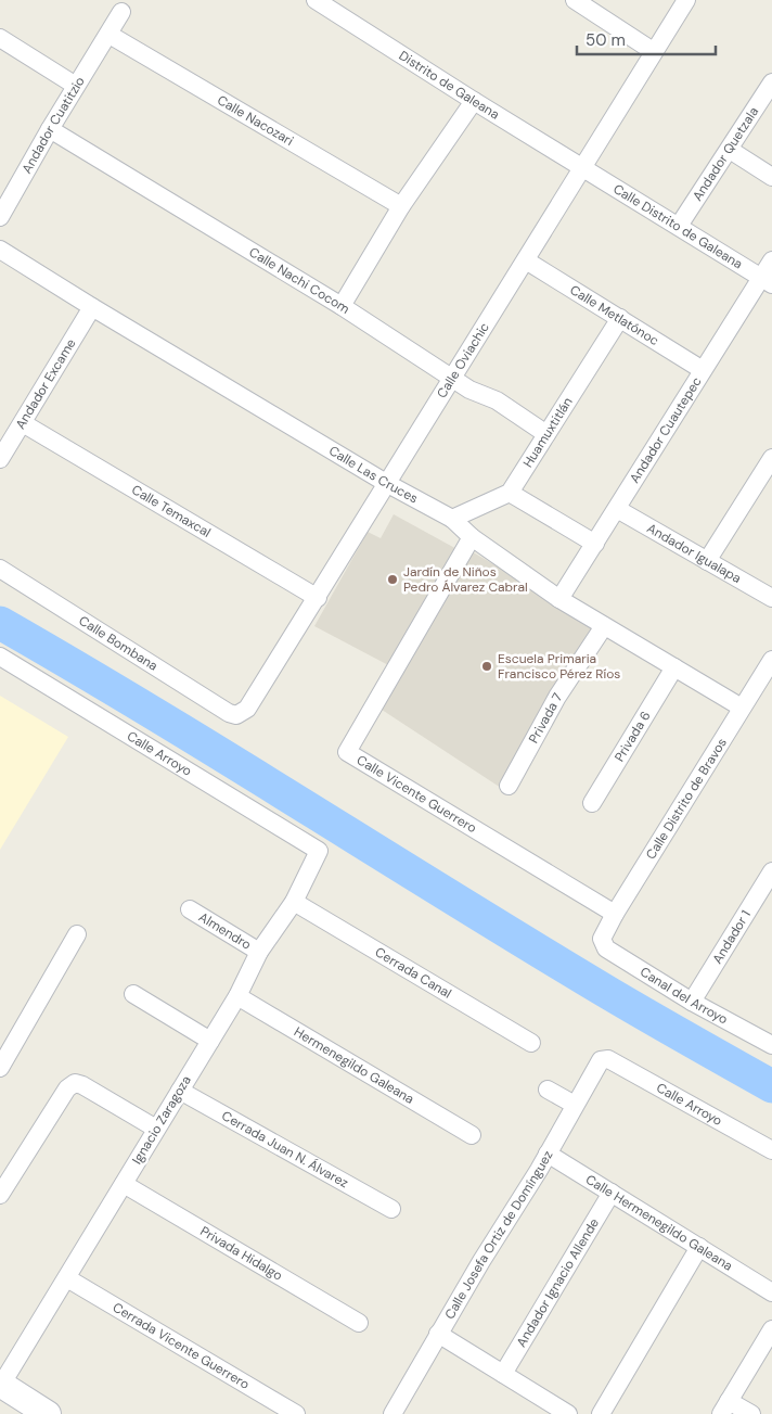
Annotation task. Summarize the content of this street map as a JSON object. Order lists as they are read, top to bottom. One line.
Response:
{"streets":{"street":["Distrito de Galeana","Calle Nacozari","Andador Cuatitzio","Andador Quetzala","Calle Distrito de Galeana","Calle Nachi Cocom","Calle Metlatónoc","Calle Oviachic","Andador Excame","Andador Cuautepec","Huamuxtitlán","Calle Las Cruces","Calle Temaxcal","Andador Igualapa","Calle Bombana","Privada 7","Privada 6","Calle Arroyo","Calle Vicente Guerrero","Calle Distrito de Bravos","Almendro","Andador 1","Cerrada Canal","Canal del Arroyo","Hermenegildo Galeana","Ignacio Zaragoza","Cerrada Juan N. Álvarez","Calle Hermenegildo Galeana","Calle Josefa Ortiz de Domínguez","Privada Hidalgo","Andador Ignacio Allende","Cerrada Vicente Guerrero"]},"crossings":[["Distrito de Galeana","Calle Distrito de Galeana"],["Distrito de Galeana","Calle Oviachic"],["Calle Nacozari","Andador Cuatitzio"],["Andador Cuatitzio","Calle Nachi Cocom"],["Andador Quetzala","Calle Distrito de Galeana"],["Calle Distrito de Galeana","Calle Oviachic"],["Calle Distrito de Galeana","Andador Cuautepec"],["Calle Nachi Cocom","Calle Oviachic"],["Calle Nachi Cocom","Huamuxtitlán"],["Calle Metlatónoc","Calle Oviachic"],["Calle Metlatónoc","Andador Cuautepec"],["Calle Metlatónoc","Huamuxtitlán"],["Calle Oviachic","Calle Las Cruces"],["Calle Oviachic","Calle Temaxcal"],["Calle Oviachic","Calle Bombana"],["Andador Excame","Calle Las Cruces"],["Andador Excame","Calle Temaxcal"],["Andador Cuautepec","Calle Las Cruces"],["Andador Cuautepec","Andador Igualapa"],["Calle Las Cruces","Privada 7"],["Calle Las Cruces","Privada 6"],["Calle Las Cruces","Calle Vicente Guerrero"],["Calle Las Cruces","Calle Distrito de Bravos"],["Calle Arroyo","Ignacio Zaragoza"],["Calle Arroyo","Calle Josefa Ortiz de Domínguez"],["Calle Vicente Guerrero","Calle Distrito de Bravos"],["Calle Distrito de Bravos","Canal del Arroyo"],["Almendro","Ignacio Zaragoza"],["Andador 1","Canal del Arroyo"],["Cerrada Canal","Ignacio Zaragoza"],["Hermenegildo Galeana","Ignacio Zaragoza"],["Ignacio Zaragoza","Cerrada Juan N. Álvarez"],["Ignacio Zaragoza","Privada Hidalgo"],["Ignacio Zaragoza","Cerrada Vicente Guerrero"],["Calle Hermenegildo Galeana","Calle Josefa Ortiz de Domínguez"],["Calle Hermenegildo Galeana","Andador Ignacio Allende"]],"places":["Jardín de Niños Pedro Álvarez Cabral","Escuela Primaria Francisco Pérez Ríos"],"scale_bar":"50 m"}
